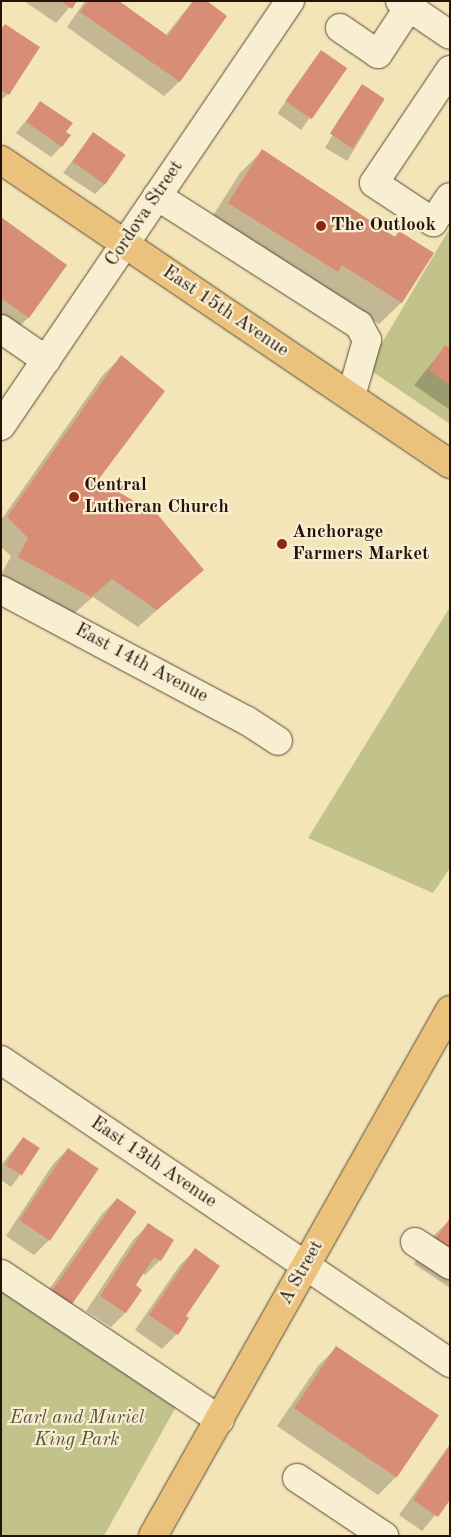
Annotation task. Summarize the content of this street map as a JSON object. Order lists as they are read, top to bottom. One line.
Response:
{"streets":{"main road":["East 15th Avenue","A Street"],"street":["Cordova Street","East 14th Avenue","East 13th Avenue"]},"crossings":[["Cordova Street","East 15th Avenue"],["East 13th Avenue","A Street"]],"parks":["Earl and Muriel King Park"],"places":["The Outlook","Central Lutheran Church","Anchorage Farmers Market"]}
